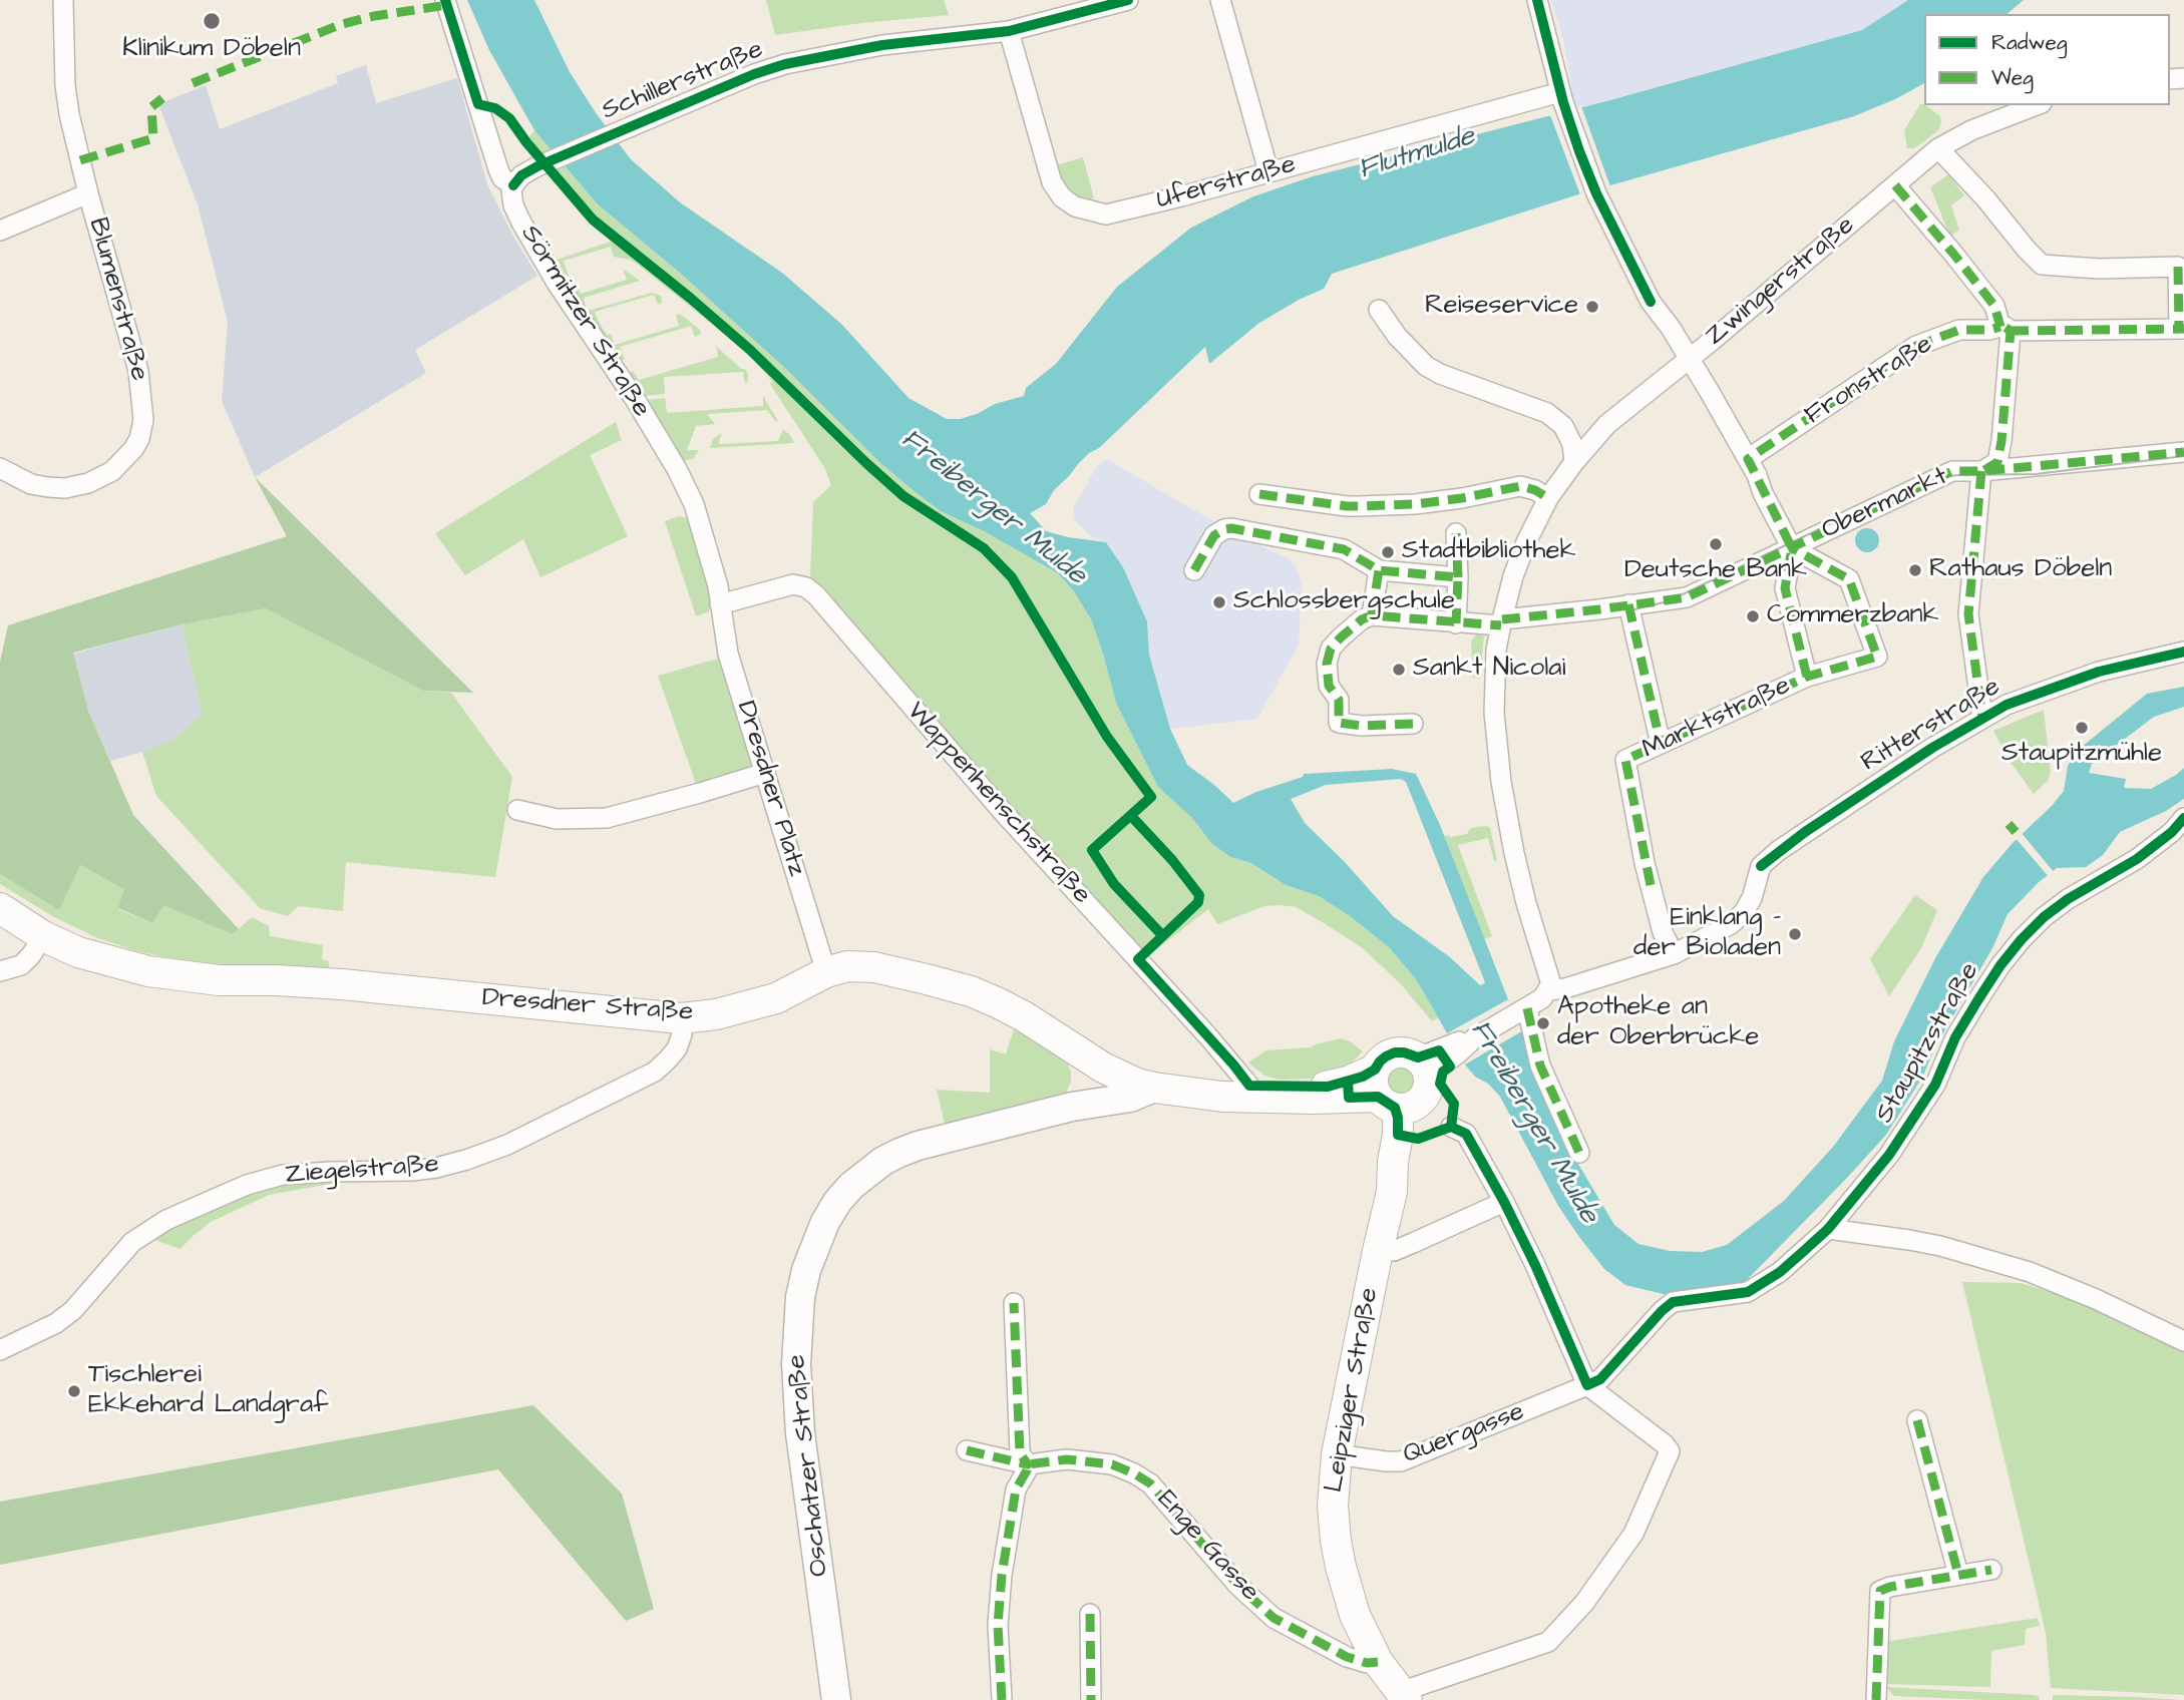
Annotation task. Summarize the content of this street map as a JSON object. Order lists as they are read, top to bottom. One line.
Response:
{"streets":{"main road":["Dresdner Straße","Leipziger Straße","Oschatzer Straße"],"street":["Schillerstraße","Uferstraße","Zwingerstraße","Blumenstraße","Sörmitzer Straße","Fronstraße","Obermarkt","Marktstraße","Ritterstraße","Dresdner Platz","Wappenhenschstraße","Staupitzstraße","Ziegelstraße","Quergasse","Enge Gasse"]},"crossings":[["Schillerstraße","Uferstraße"],["Schillerstraße","Sörmitzer Straße"],["Uferstraße","Obermarkt"],["Zwingerstraße","Fronstraße"],["Zwingerstraße","Obermarkt"],["Zwingerstraße","Ritterstraße"],["Sörmitzer Straße","Dresdner Platz"],["Sörmitzer Straße","Wappenhenschstraße"],["Fronstraße","Obermarkt"],["Obermarkt","Marktstraße"],["Marktstraße","Ritterstraße"],["Dresdner Platz","Wappenhenschstraße"],["Dresdner Platz","Dresdner Straße"],["Dresdner Straße","Ziegelstraße"],["Dresdner Straße","Leipziger Straße"],["Dresdner Straße","Oschatzer Straße"],["Staupitzstraße","Quergasse"],["Leipziger Straße","Quergasse"],["Leipziger Straße","Enge Gasse"]],"water":["Flutmulde","Freiberger Mulde"],"places":["Klinikum Döbeln","Reiseservice","Deutsche Bank","Stadtbibliothek","Rathaus Döbeln","Schlossbergschule","Commerzbank","Sankt Nicolai","Staupitzmühle","Einklang - der Bioladen","Apotheke an der Oberbrücke","Tischlerei Ekkehard Landgraf"],"legend":["Radweg","Weg"]}
